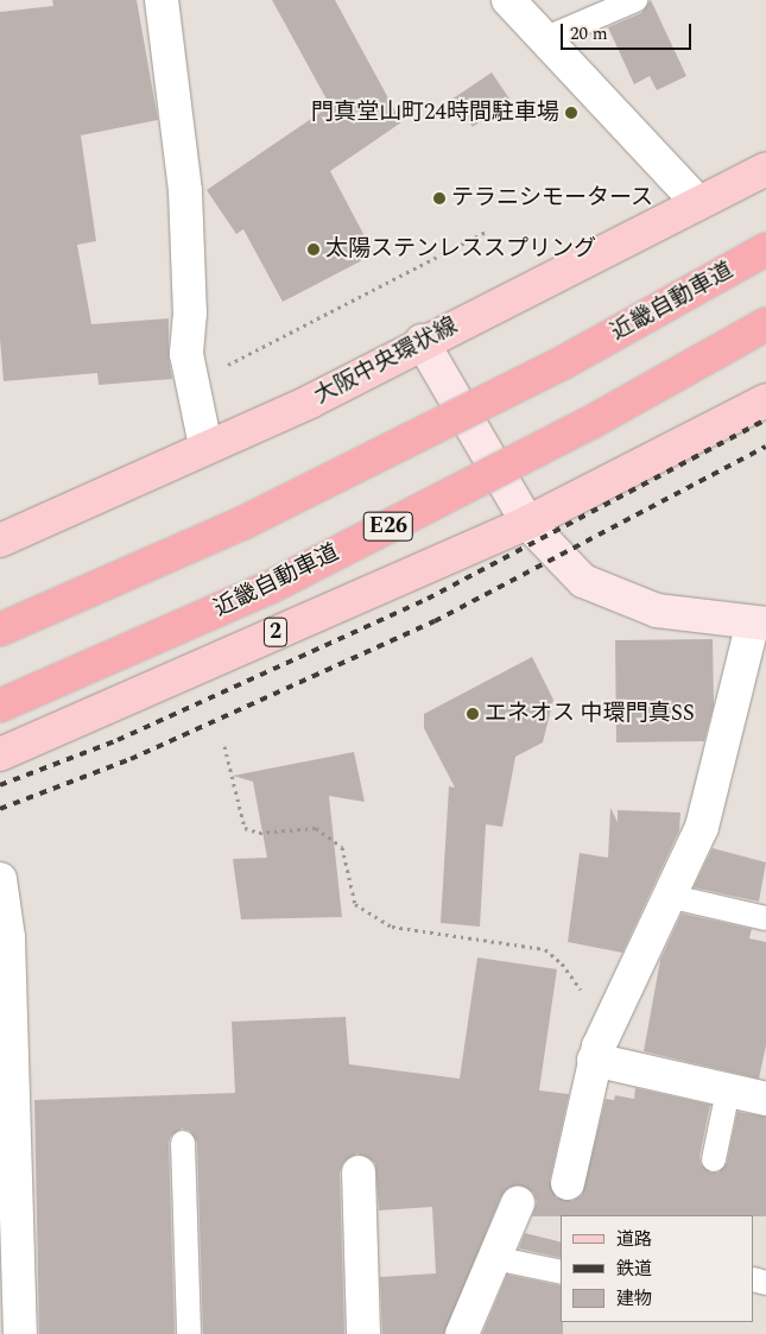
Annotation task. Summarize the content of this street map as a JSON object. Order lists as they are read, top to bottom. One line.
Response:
{"streets":{"highway":["近畿自動車道","E26"],"main road":["大阪中央環状線","2"]},"places":["門真堂山町24時間駐車場","テラニシモータース","太陽ステンレススプリング","エネオス 中環門真SS"],"legend":["道路","鉄道","建物"],"scale_bar":"20 m"}
